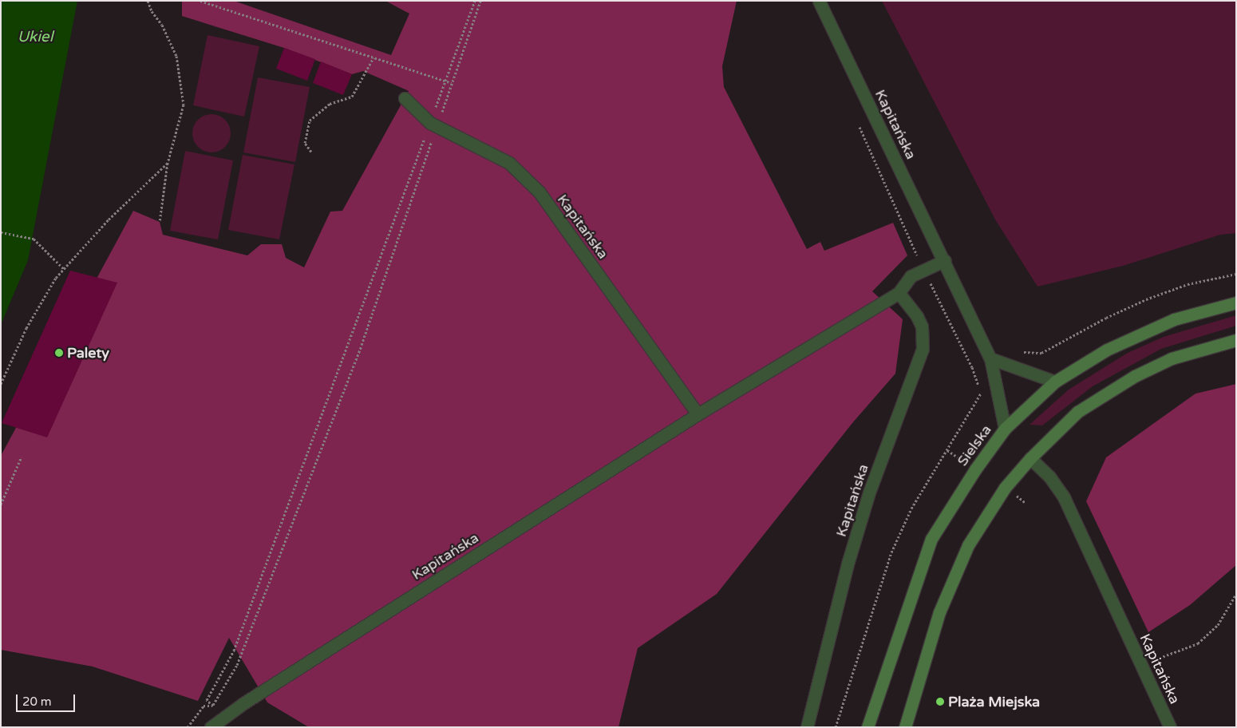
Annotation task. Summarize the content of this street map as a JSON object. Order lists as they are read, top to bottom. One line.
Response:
{"streets":{"main road":["Sielska"],"street":["Kapitańska"]},"crossings":[["Kapitańska","Sielska"]],"water":["Ukiel"],"places":["Palety","Plaża Miejska"],"scale_bar":"20 m"}
